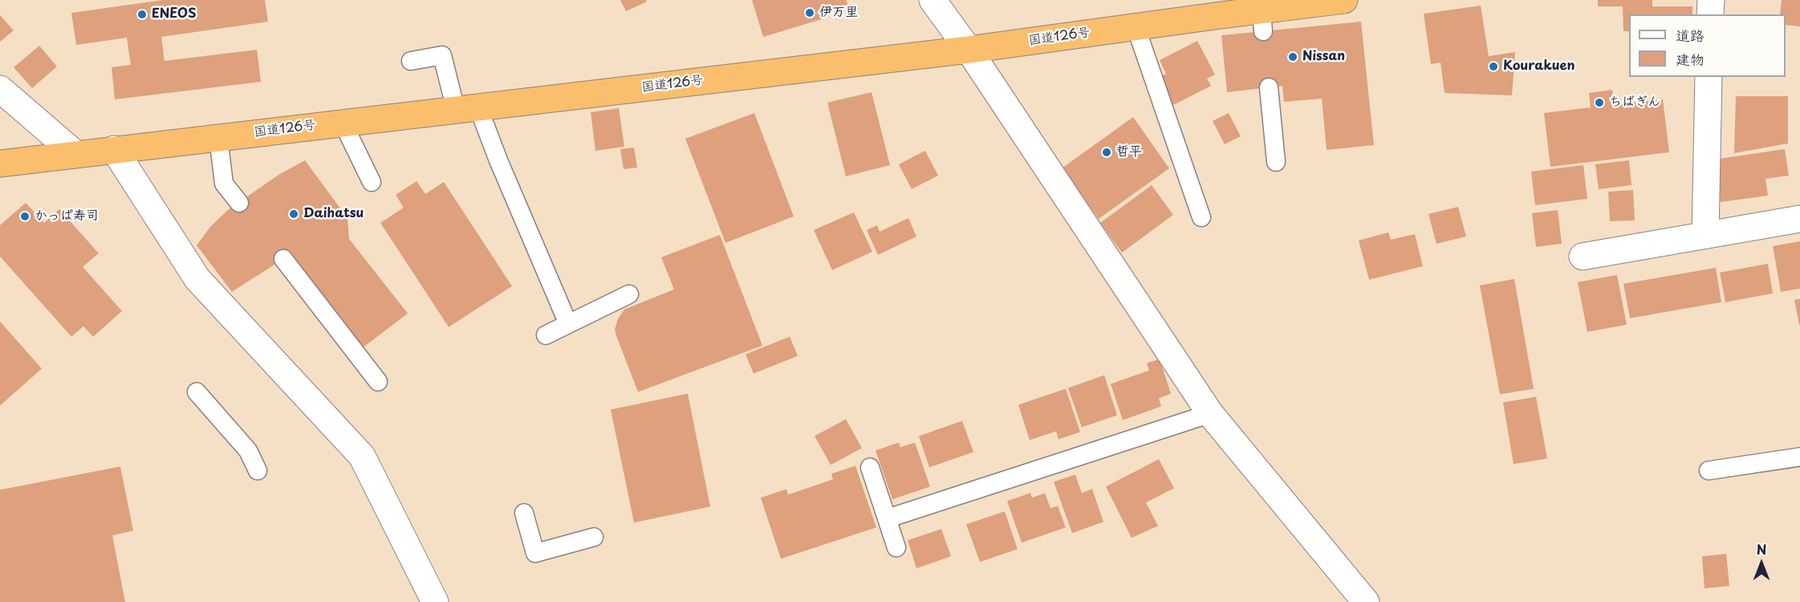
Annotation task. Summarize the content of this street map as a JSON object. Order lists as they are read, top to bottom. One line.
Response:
{"streets":{"highway":["国道126号"]},"places":["伊万里","ENEOS","Nissan","Kourakuen","ちばぎん","哲平","Daihatsu","かっぱ寿司"],"legend":["道路","建物"],"north":"top"}
